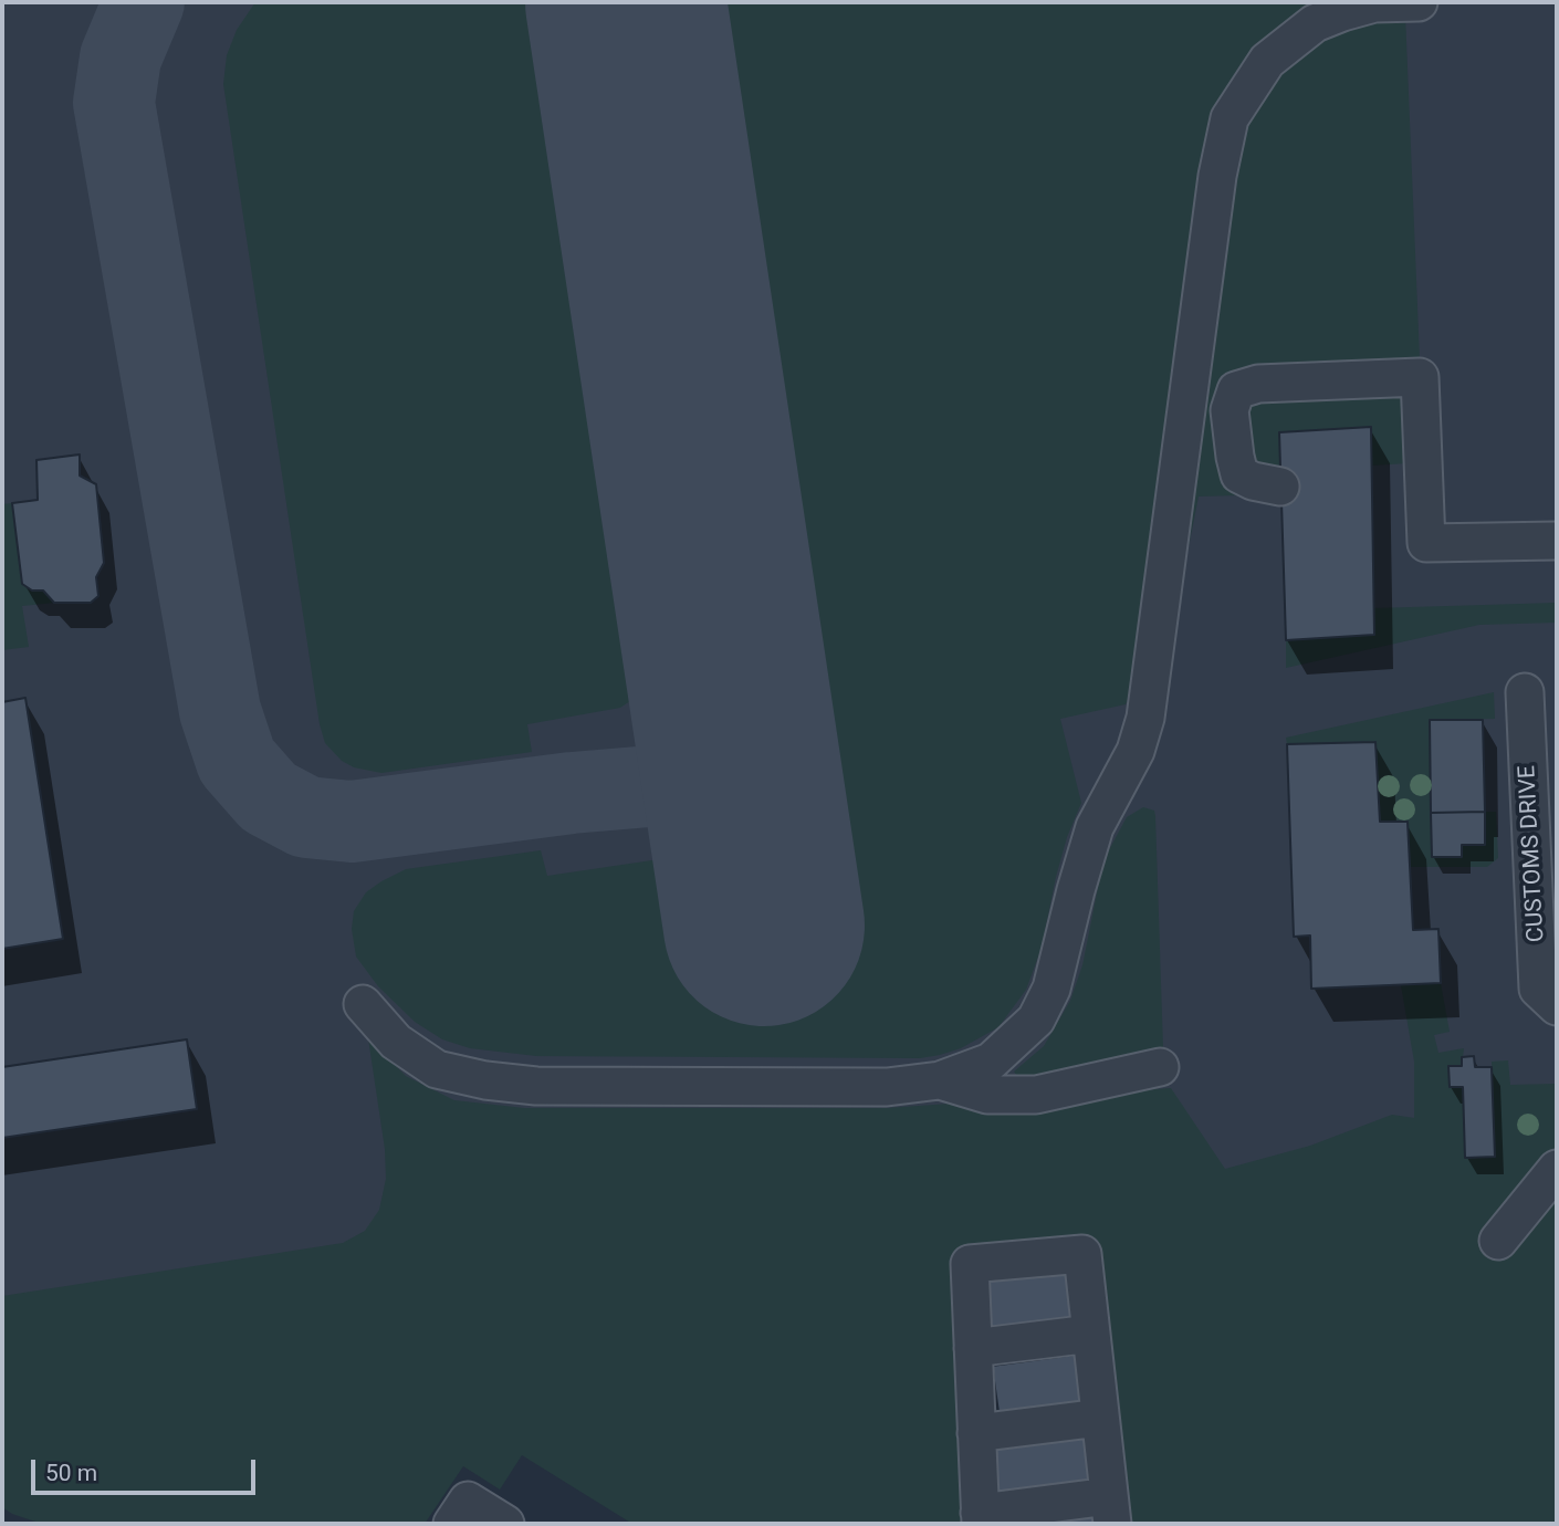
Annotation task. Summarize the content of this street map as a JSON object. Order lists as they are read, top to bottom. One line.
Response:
{"streets":{"lane":["CUSTOMS DRIVE"]},"scale_bar":"50 m"}
